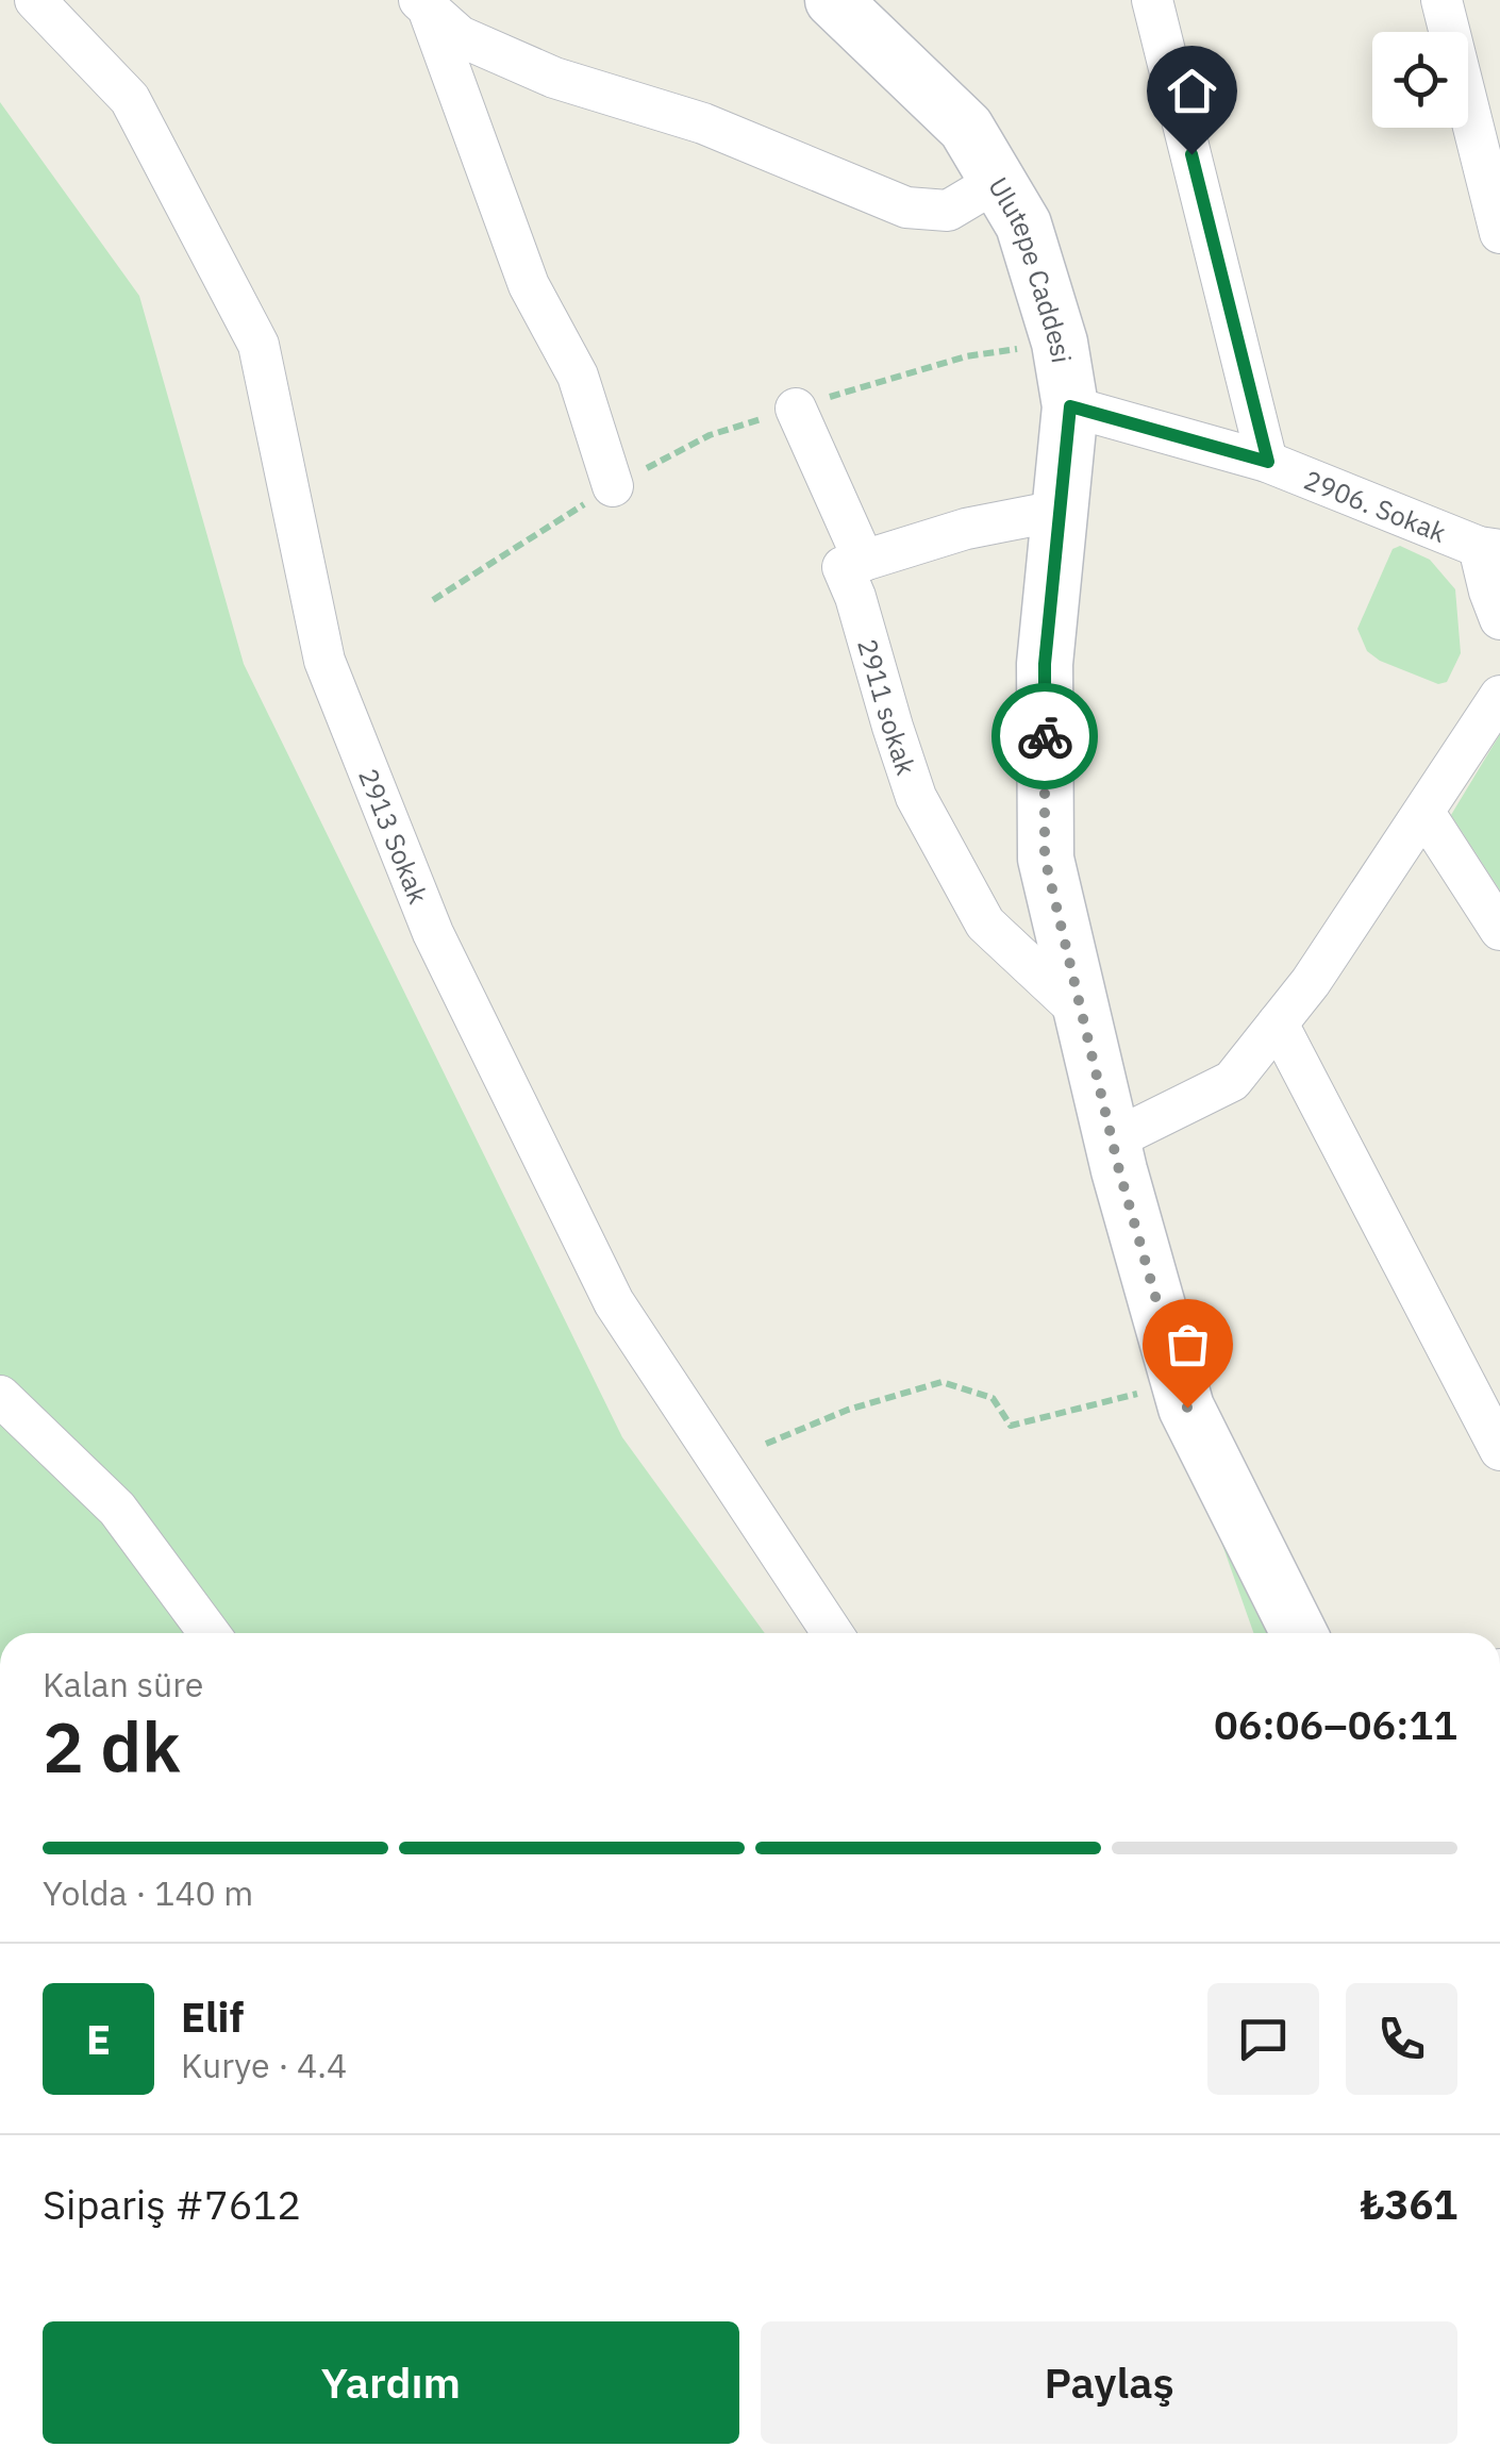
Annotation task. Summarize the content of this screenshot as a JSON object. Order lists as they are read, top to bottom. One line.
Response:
{"streets":{"street":["Ulutepe Caddesi","2906. Sokak","2911 sokak","2913 Sokak"]},"crossings":[["Ulutepe Caddesi","2906. Sokak"],["Ulutepe Caddesi","2911 sokak"]],"page":{"heading":["2 dk","Kalan süre","06:06–06:11"],"panel":["Elif","Kurye · 4.4","Sipariş #7612","₺361"],"bar":"Yolda · 140 m","round":"E","buttons":["Yardım","Paylaş"]}}
